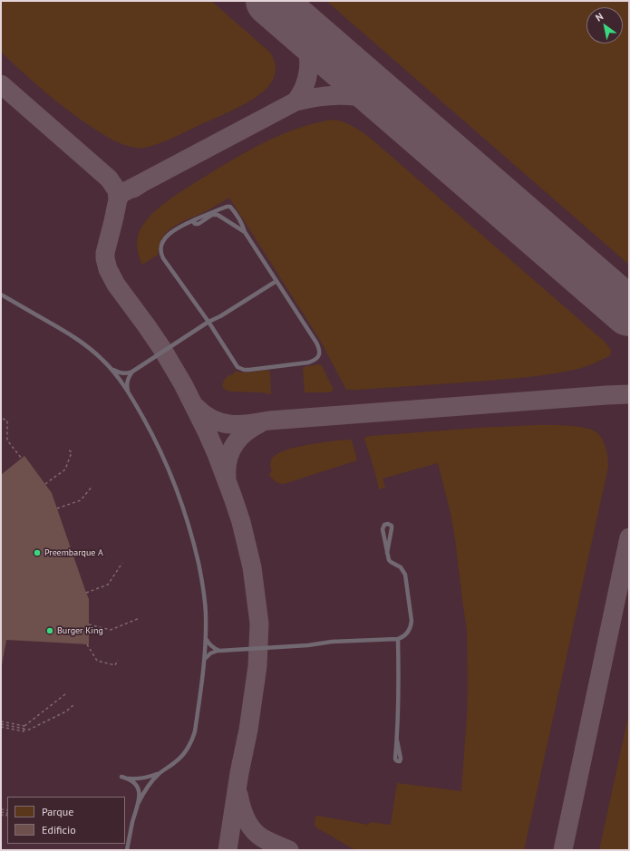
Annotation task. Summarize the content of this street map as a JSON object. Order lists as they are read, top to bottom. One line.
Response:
{"places":["Preembarque A","Burger King"],"legend":["Parque","Edificio"],"north":"top left"}
